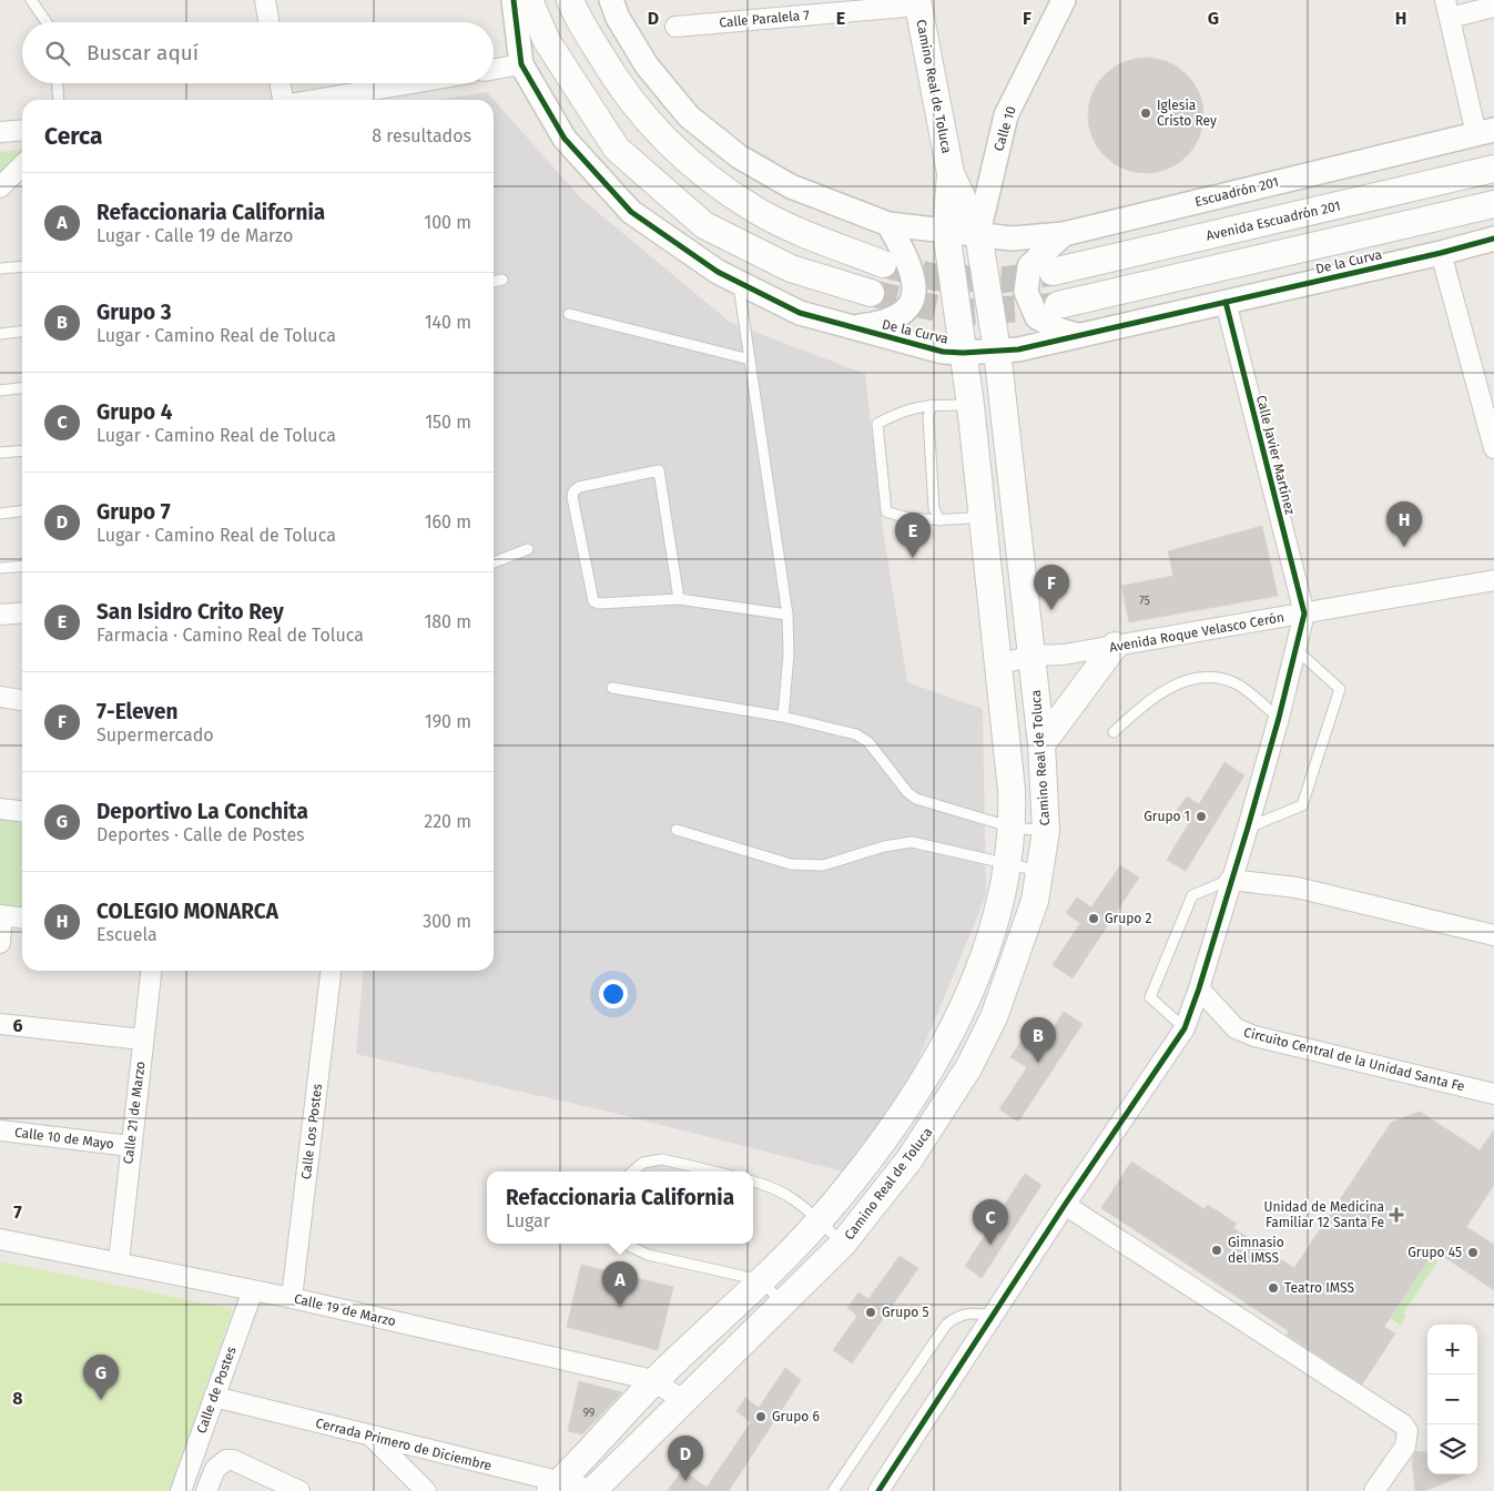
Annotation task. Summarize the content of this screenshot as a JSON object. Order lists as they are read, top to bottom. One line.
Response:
{"streets":{"main road":["Camino Real de Toluca","Avenida Escuadrón 201"],"street":["Calle Paralela 7","Calle 10","Escuadrón 201","De la Curva","Calle Javier Martínez","Avenida Roque Velasco Cerón","Circuito Central de la Unidad Santa Fe","Calle 21 de Marzo","Calle Los Postes","Calle 10 de Mayo","Calle 19 de Marzo","Calle de Postes","Cerrada Primero de Diciembre"]},"crossings":[["Calle Paralela 7","Camino Real de Toluca"],["Camino Real de Toluca","Calle 10"],["Camino Real de Toluca","Escuadrón 201"],["Camino Real de Toluca","De la Curva"],["Camino Real de Toluca","Avenida Roque Velasco Cerón"],["Camino Real de Toluca","Calle 19 de Marzo"],["Camino Real de Toluca","Cerrada Primero de Diciembre"],["Calle 10","Escuadrón 201"],["De la Curva","Calle Javier Martínez"],["Calle Javier Martínez","Avenida Roque Velasco Cerón"],["Calle 21 de Marzo","Calle 10 de Mayo"],["Calle 21 de Marzo","Calle 19 de Marzo"],["Calle Los Postes","Calle 19 de Marzo"],["Calle 19 de Marzo","Calle de Postes"],["Calle de Postes","Cerrada Primero de Diciembre"]],"places":{"other":["Iglesia Cristo Rey","Grupo 1","Grupo 2","Gimnasio del IMSS","Grupo 45","Teatro IMSS","Grupo 5","Grupo 6"],"health":["Unidad de Medicina Familiar 12 Santa Fe"]},"house_numbers":["75","99"],"page":{"search":"Buscar aquí","heading":["Cerca","8 resultados"],"list":[{"mark":"A","name":"Refaccionaria California","note":"Lugar · Calle 19 de Marzo","value":"100 m"},{"mark":"B","name":"Grupo 3","note":"Lugar · Camino Real de Toluca","value":"140 m"},{"mark":"C","name":"Grupo 4","note":"Lugar · Camino Real de Toluca","value":"150 m"},{"mark":"D","name":"Grupo 7","note":"Lugar · Camino Real de Toluca","value":"160 m"},{"mark":"E","name":"San Isidro Crito Rey","note":"Farmacia · Camino Real de Toluca","value":"180 m"},{"mark":"F","name":"7-Eleven","note":"Supermercado","value":"190 m"},{"mark":"G","name":"Deportivo La Conchita","note":"Deportes · Calle de Postes","value":"220 m"},{"mark":"H","name":"COLEGIO MONARCA","note":"Escuela","value":"300 m"}],"pins":["H","E","F","B","C","A","G","D"],"popup":["Refaccionaria California","Lugar"],"map_buttons":["+","−"]},"grid":{"columns":["D","E","F","G","H"],"rows":["6","7","8"]}}
